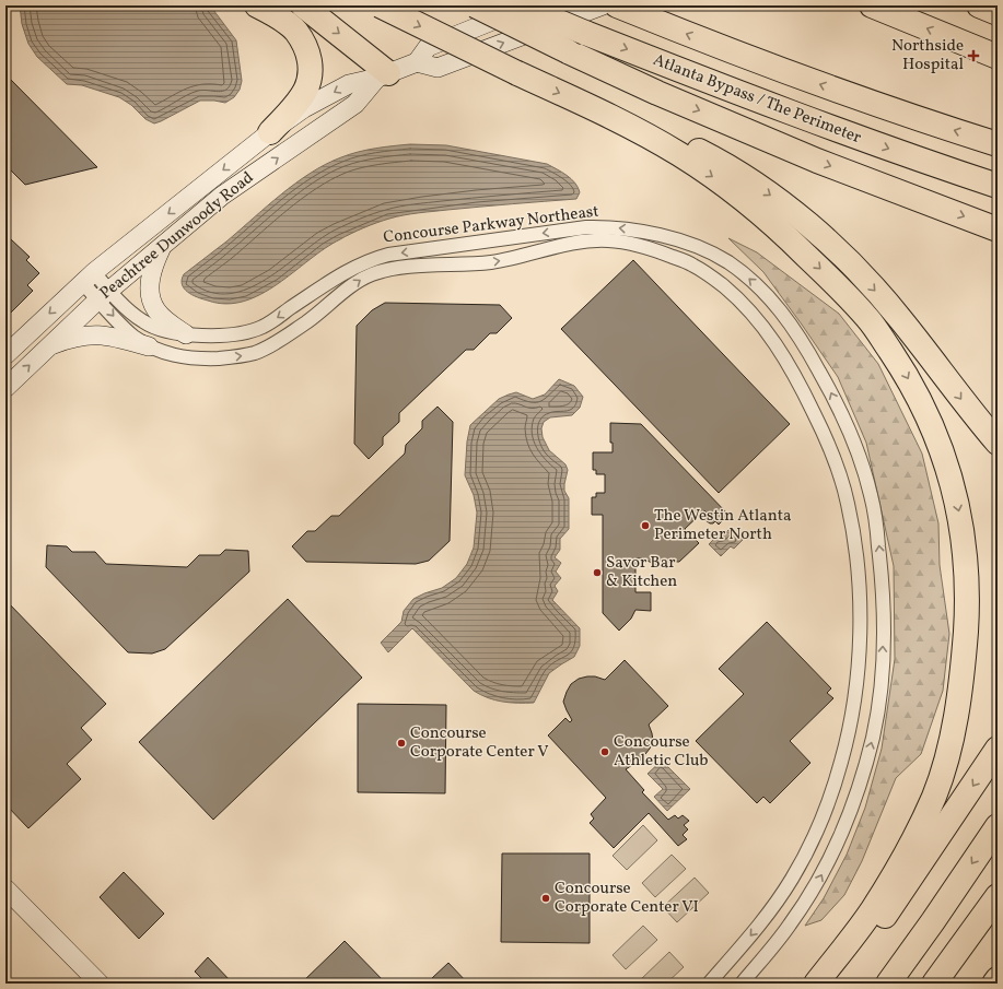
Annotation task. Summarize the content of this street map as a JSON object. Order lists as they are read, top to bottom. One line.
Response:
{"streets":{"highway":["Atlanta Bypass / The Perimeter"],"main road":["Peachtree Dunwoody Road"],"street":["Concourse Parkway Northeast"]},"crossings":[["Concourse Parkway Northeast","Peachtree Dunwoody Road"]],"places":{"health":["Northside Hospital"],"other":["The Westin Atlanta Perimeter North","Savor Bar & Kitchen","Concourse Corporate Center V","Concourse Athletic Club","Concourse Corporate Center VI"]}}
